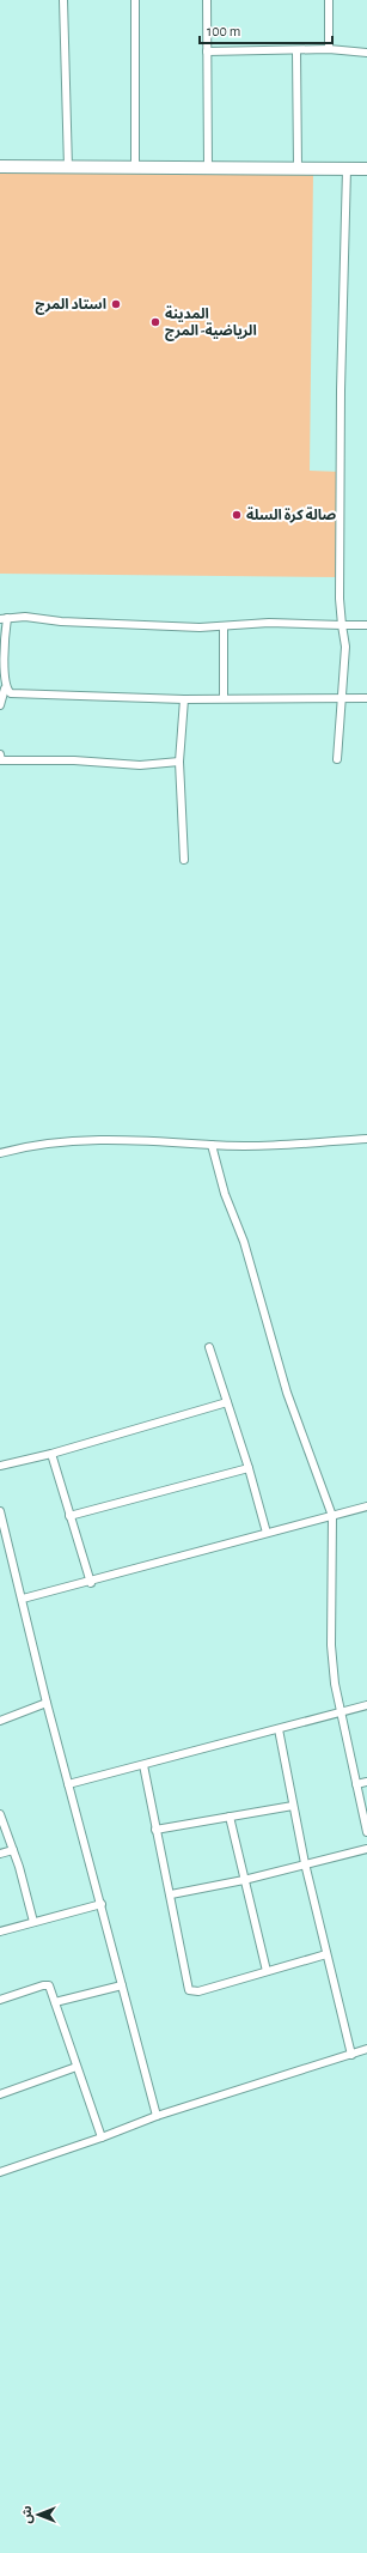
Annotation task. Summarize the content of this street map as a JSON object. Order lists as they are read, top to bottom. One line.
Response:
{"places":["استاد المرج","المدينة الرياضية- المرج","صالة كرة السلة"],"scale_bar":"100 m","north":"left"}
